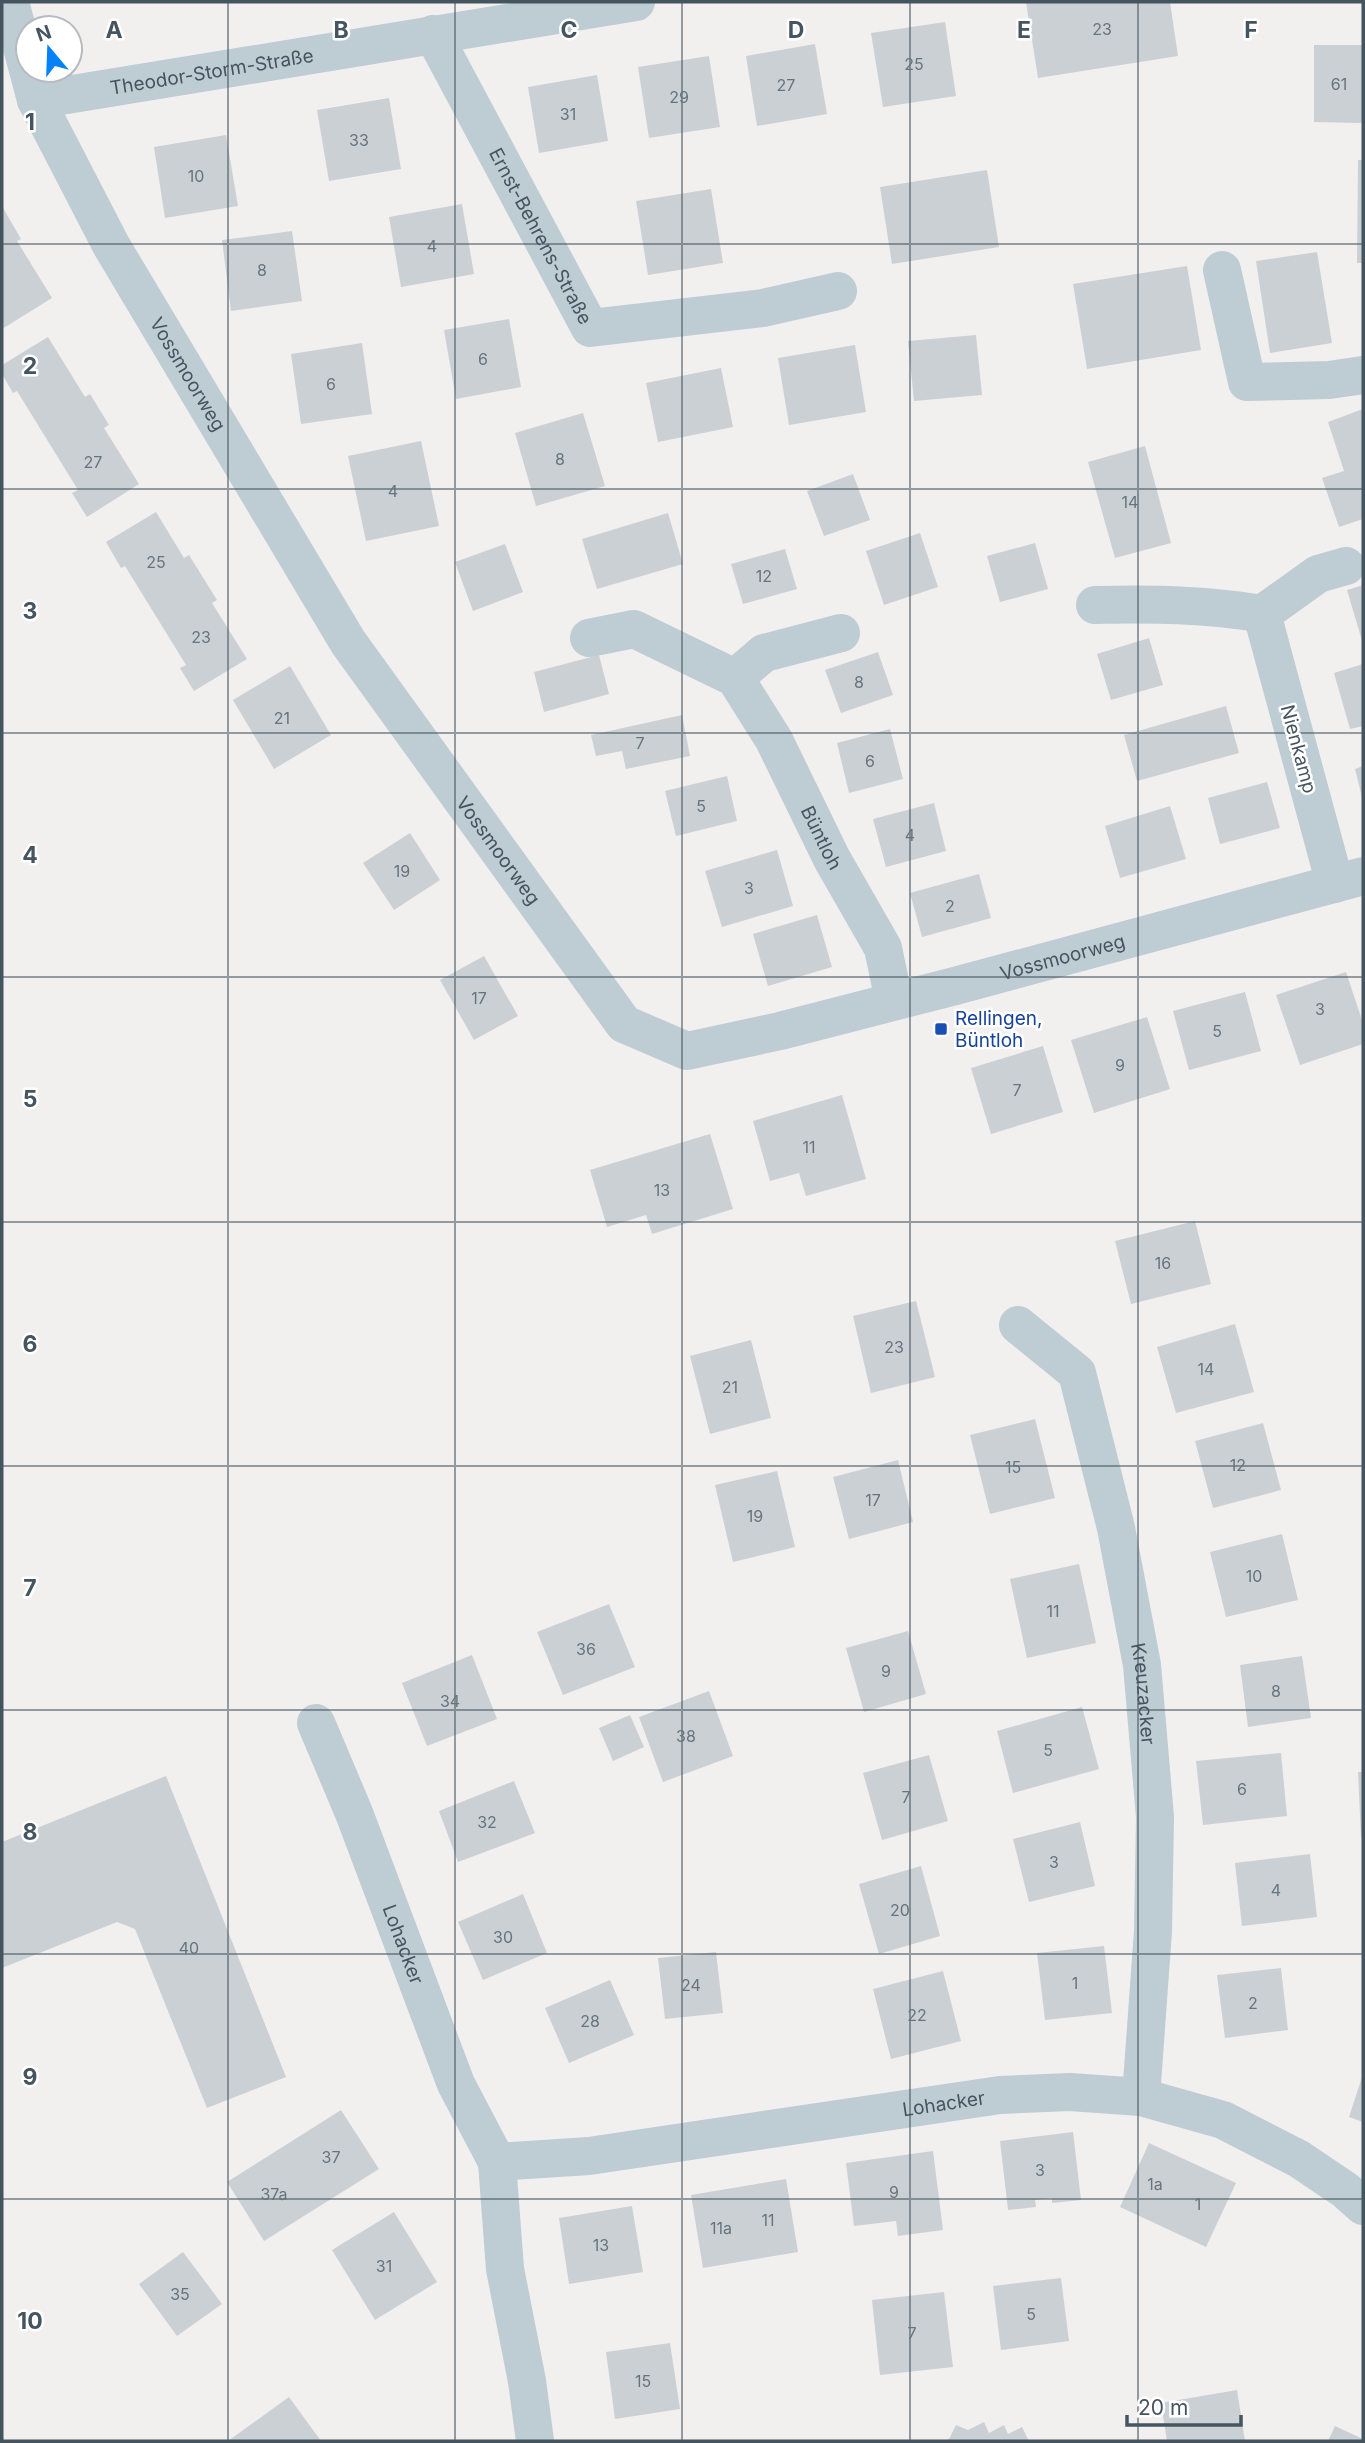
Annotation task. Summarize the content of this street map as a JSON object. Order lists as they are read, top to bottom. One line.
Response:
{"streets":{"street":["Theodor-Storm-Straße","Ernst-Behrens-Straße","Vossmoorweg","Nienkamp","Büntloh","Kreuzacker","Lohacker"]},"crossings":[["Theodor-Storm-Straße","Ernst-Behrens-Straße"],["Theodor-Storm-Straße","Vossmoorweg"],["Vossmoorweg","Nienkamp"],["Vossmoorweg","Büntloh"],["Kreuzacker","Lohacker"]],"places":{"transit":["Rellingen, Büntloh"]},"house_numbers":["23","25","61","27","29","31","33","10","4","8","6","6","8","27","4","14","25","12","23","8","21","7","6","5","4","19","3","2","17","3","5","9","7","11","13","16","23","14","21","12","15","17","19","10","11","36","9","8","34","38","5","6","7","32","3","4","20","30","40","1","24","2","22","28","37","3","1a","9","37a","1","11","11a","13","31","35","5","7","15"],"scale_bar":"20 m","north":"top","grid":{"columns":["A","B","C","D","E","F"],"rows":["1","2","3","4","5","6","7","8","9","10"]}}
